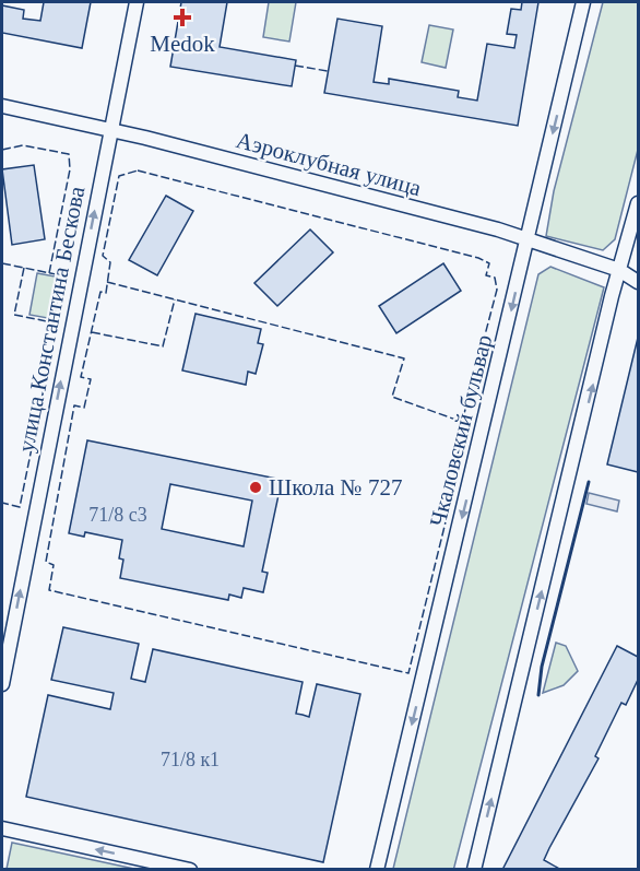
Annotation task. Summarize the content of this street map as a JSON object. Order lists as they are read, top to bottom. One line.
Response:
{"streets":{"street":["Аэроклубная улица","улица Константина Бескова","Чкаловский бульвар"]},"crossings":[["Аэроклубная улица","улица Константина Бескова"],["Аэроклубная улица","Чкаловский бульвар"]],"one_way":["улица Константина Бескова"],"places":{"health":["Medok"],"other":["Школа № 727"]},"house_numbers":["71/8 с3","71/8 к1"]}
